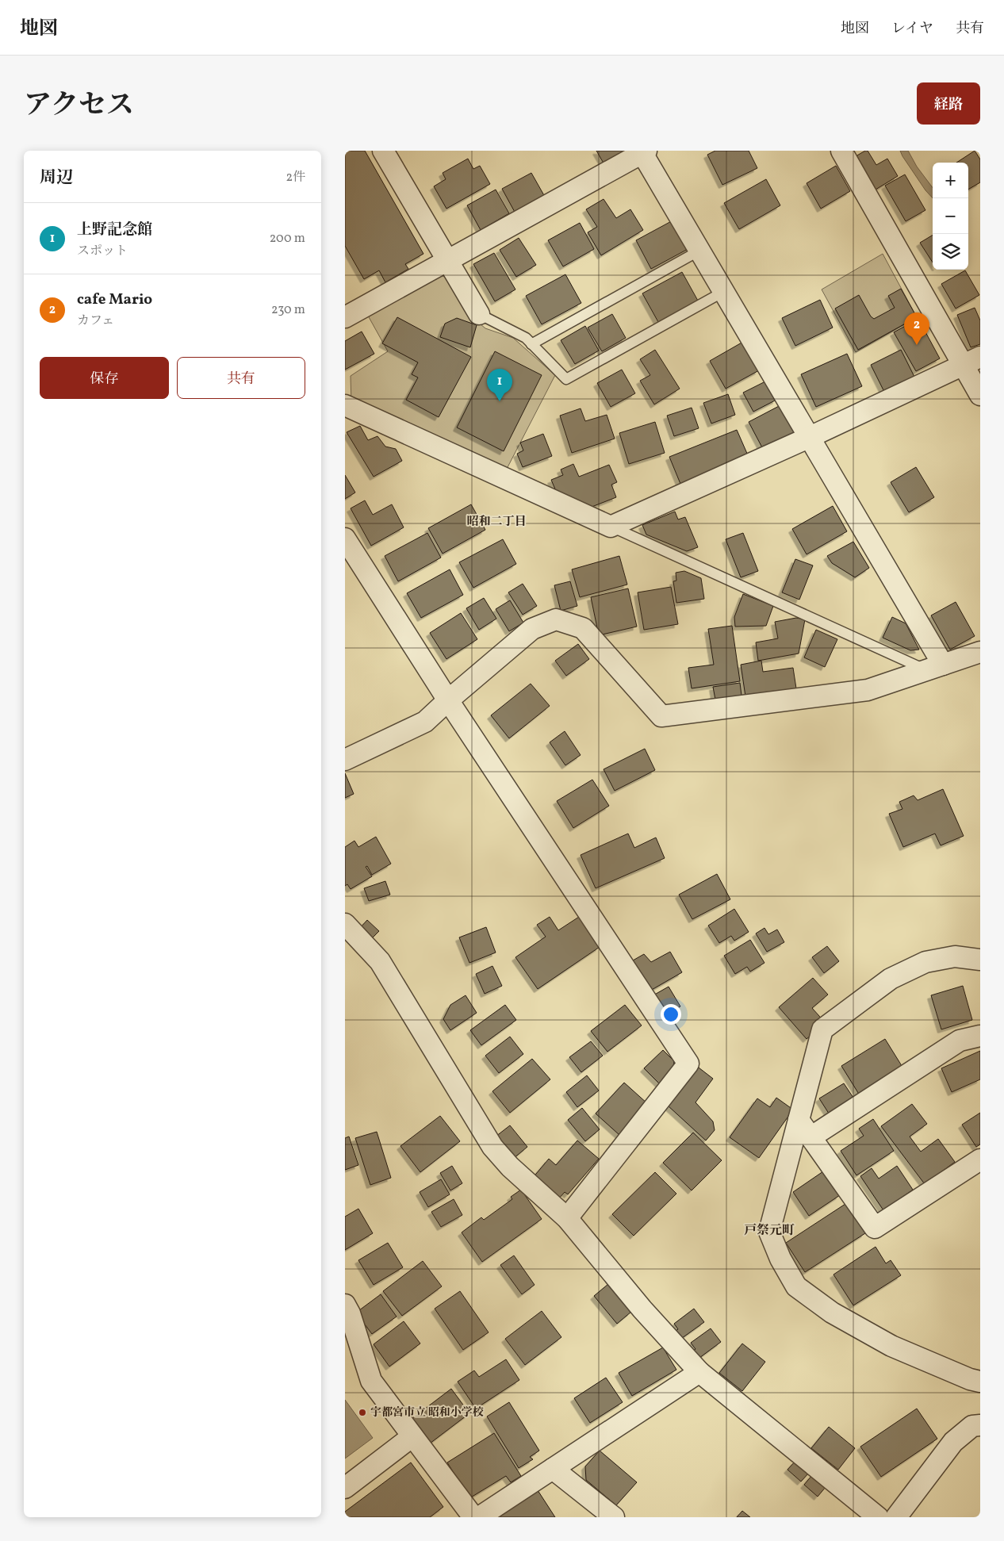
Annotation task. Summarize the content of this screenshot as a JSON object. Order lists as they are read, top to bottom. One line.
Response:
{"districts":["昭和二丁目","戸祭元町"],"places":["宇都宮市立 昭和小学校"],"page":{"header":"地図","nav":["地図","レイヤ","共有"],"title":"アクセス","buttons":["経路",["保存","共有"]],"heading":["周辺","2件"],"map_buttons":["+","−"],"list":[{"mark":"1","name":"上野記念館","note":"スポット","value":"200 m"},{"mark":"2","name":"cafe Mario","note":"カフェ","value":"230 m"}],"pins":["2","1"]}}
